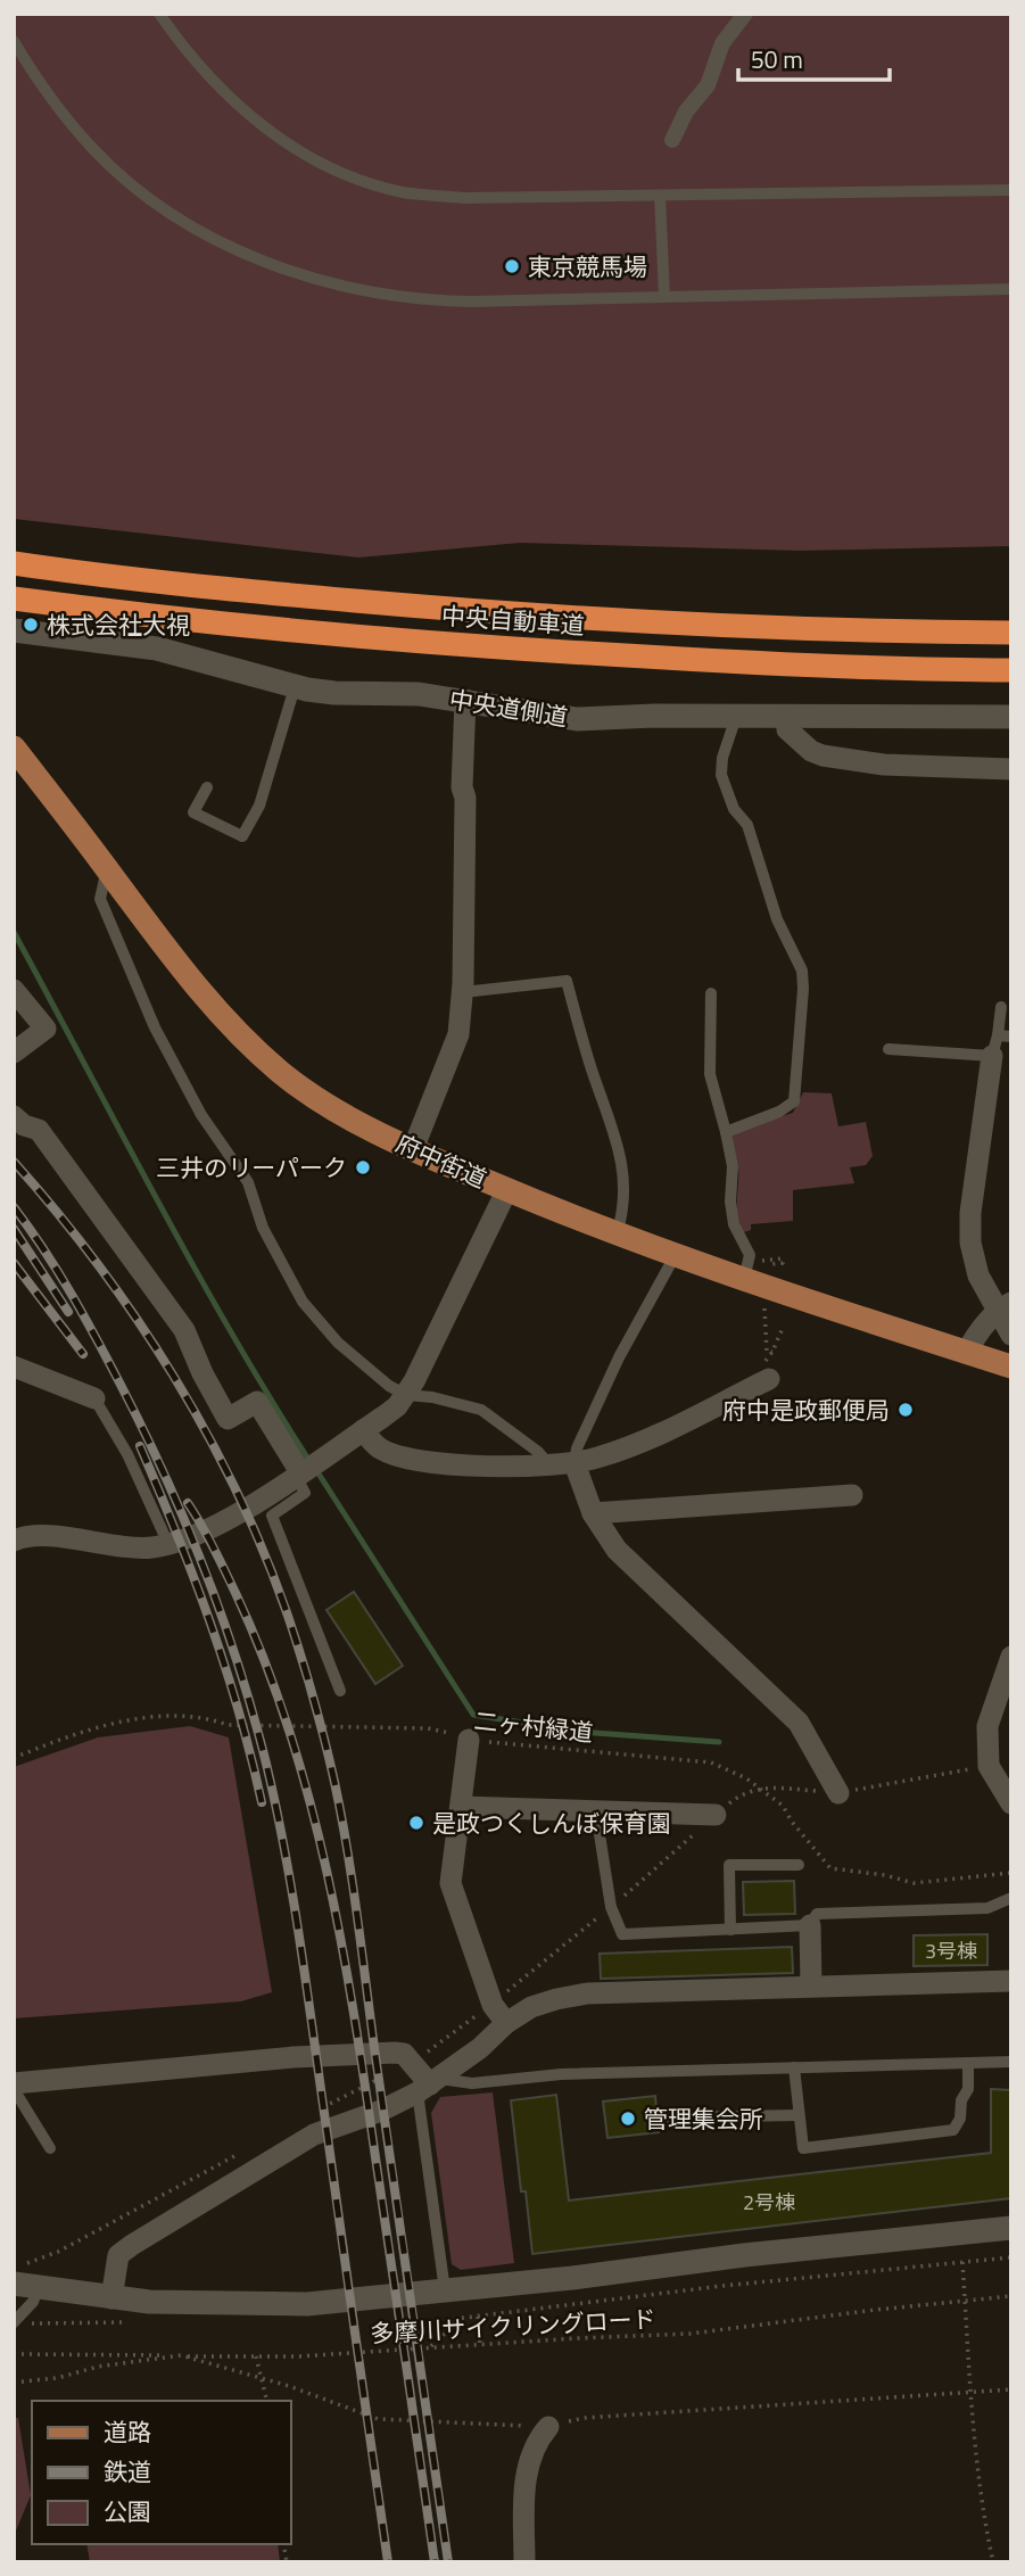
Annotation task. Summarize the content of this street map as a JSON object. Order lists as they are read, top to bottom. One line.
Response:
{"streets":{"highway":["中央自動車道"],"main road":["府中街道"],"street":["中央道側道"],"path":["二ヶ村緑道","多摩川サイクリングロード"]},"places":["東京競馬場","株式会社大視","三井のリーパーク","府中是政郵便局","是政つくしんぼ保育園","管理集会所"],"house_numbers":["3号棟","2号棟"],"legend":["道路","鉄道","公園"],"scale_bar":"50 m"}
